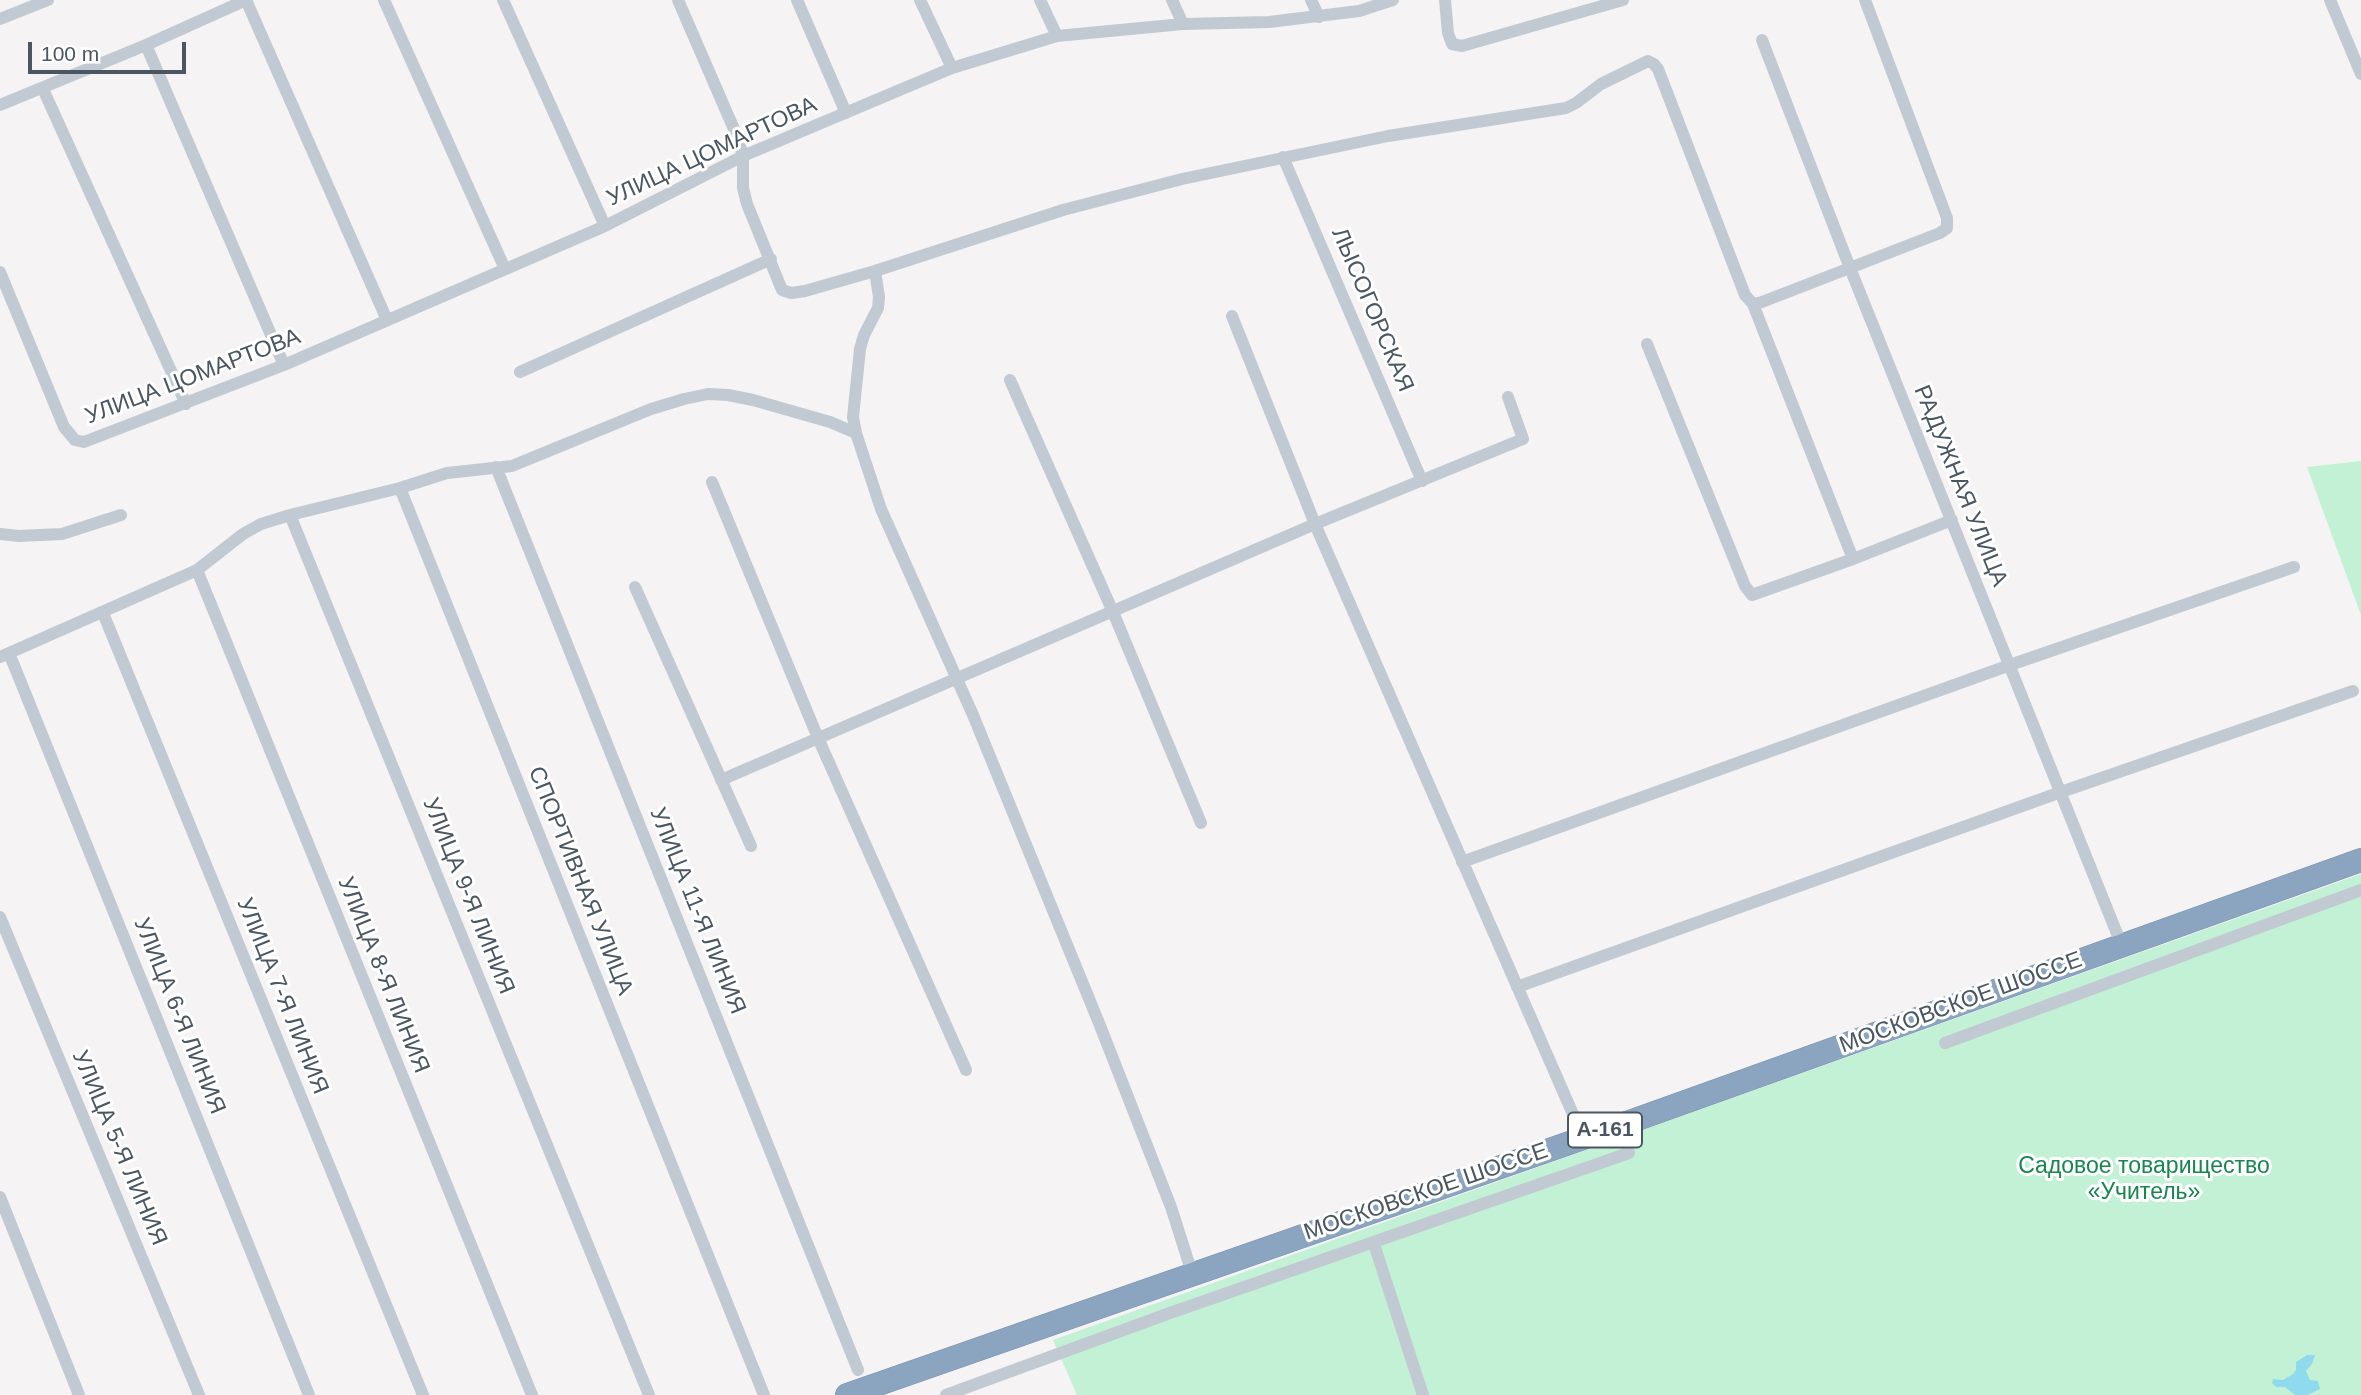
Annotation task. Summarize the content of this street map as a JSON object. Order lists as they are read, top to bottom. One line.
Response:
{"streets":{"highway":["МОСКОВСКОЕ ШОССЕ","А-161"],"street":["УЛИЦА ЦОМАРТОВА","ЛЫСОГОРСКАЯ","РАДУЖНАЯ УЛИЦА","СПОРТИВНАЯ УЛИЦА","УЛИЦА 9-Я ЛИНИЯ","УЛИЦА 11-Я ЛИНИЯ","УЛИЦА 8-Я ЛИНИЯ","УЛИЦА 7-Я ЛИНИЯ","УЛИЦА 6-Я ЛИНИЯ","УЛИЦА 5-Я ЛИНИЯ"]},"crossings":[["РАДУЖНАЯ УЛИЦА","МОСКОВСКОЕ ШОССЕ"]],"parks":["Садовое товарищество «Учитель»"],"scale_bar":"100 m"}
